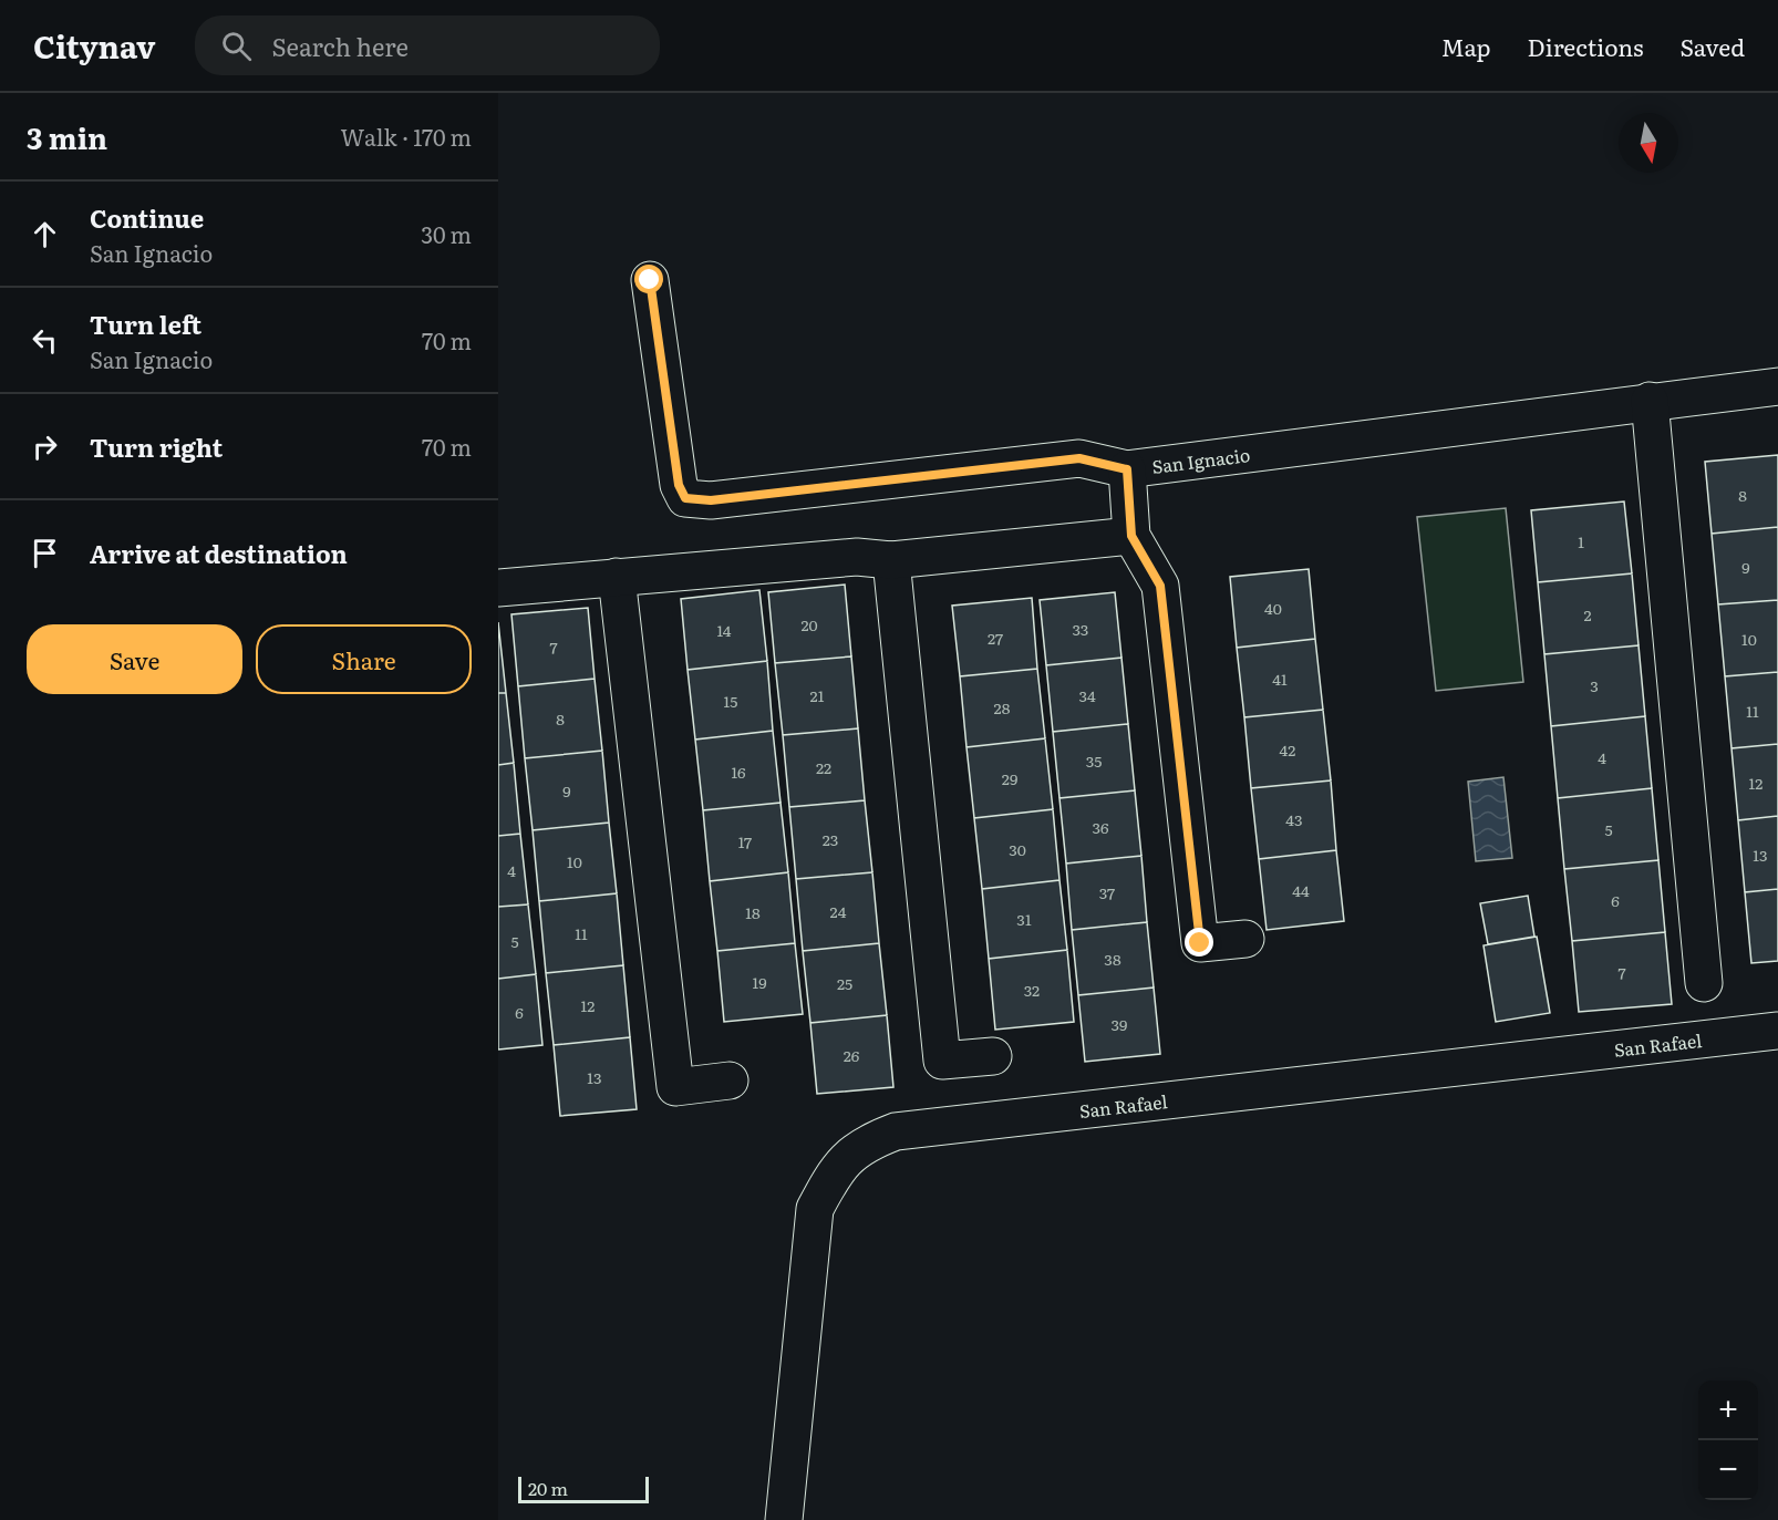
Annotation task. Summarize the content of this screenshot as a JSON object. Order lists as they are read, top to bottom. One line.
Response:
{"streets":{"street":["San Ignacio","San Rafael"]},"house_numbers":["8","1","9","40","2","20","33","14","27","10","7","41","3","21","34","15","28","11","8","42","4","35","22","16","29","12","9","43","36","5","23","17","30","13","10","4","44","37","6","24","18","31","11","5","38","7","19","25","32","12","6","39","26","13"],"scale_bar":"20 m","north":"bottom","page":{"header":"Citynav","search":"Search here","nav":["Map","Directions","Saved"],"heading":["3 min","Walk · 170 m"],"list":[["Continue","San Ignacio","30 m"],["Turn left","San Ignacio","70 m"],["Turn right","70 m"],"Arrive at destination"],"buttons":["Save","Share"],"map_buttons":["+","−"],"scale":"20 m"}}
